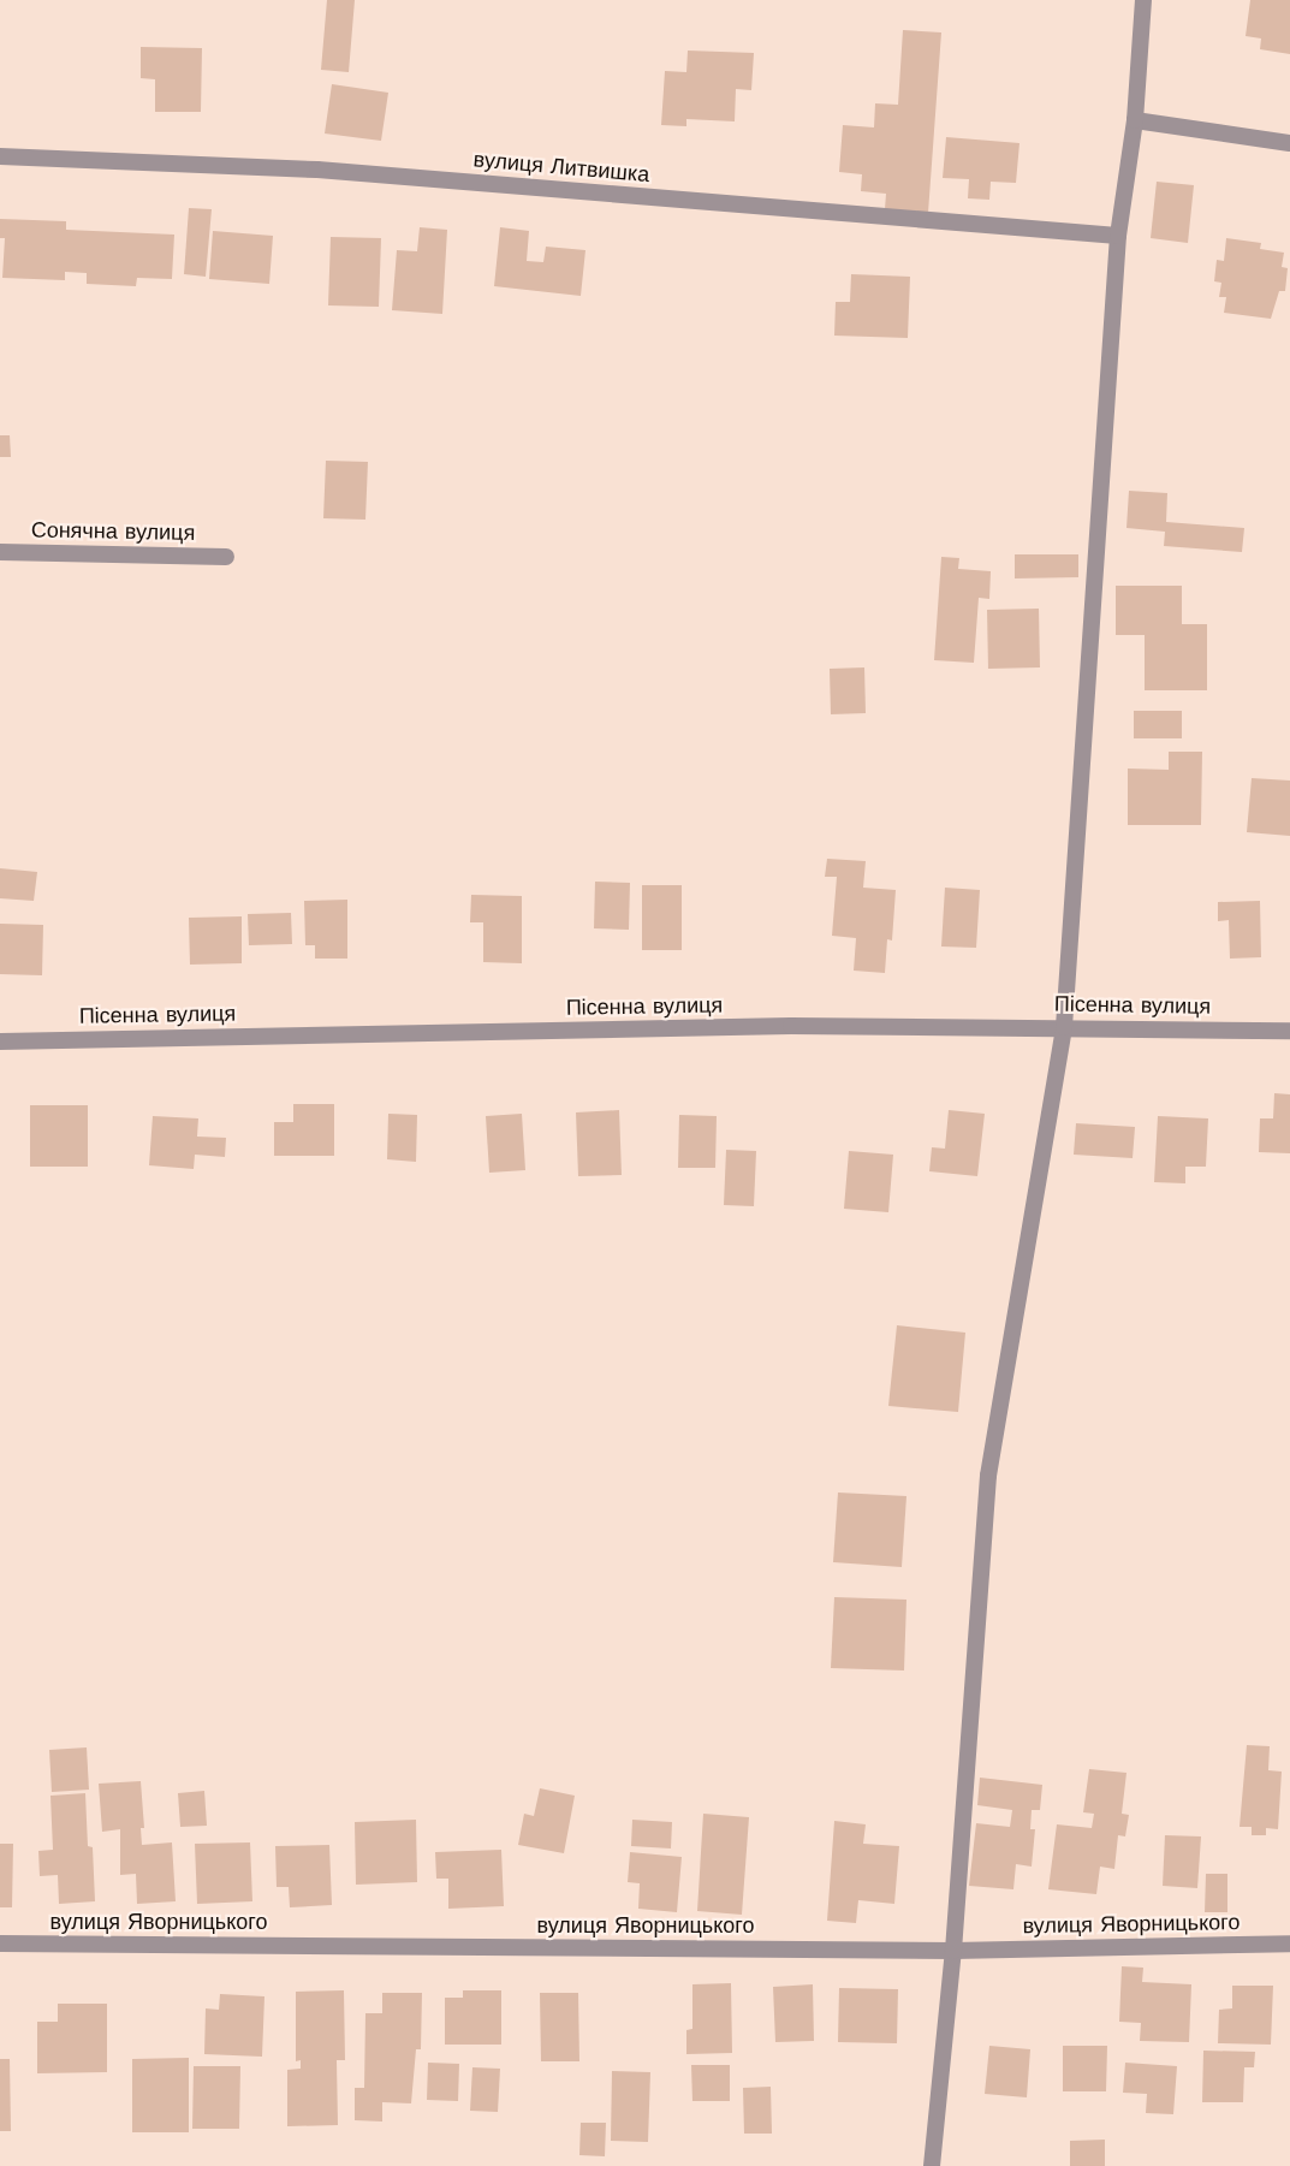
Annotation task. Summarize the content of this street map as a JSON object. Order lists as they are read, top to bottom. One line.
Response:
{"streets":{"street":["вулиця Литвишка","Сонячна вулиця","Пісенна вулиця","вулиця Яворницького"]}}
